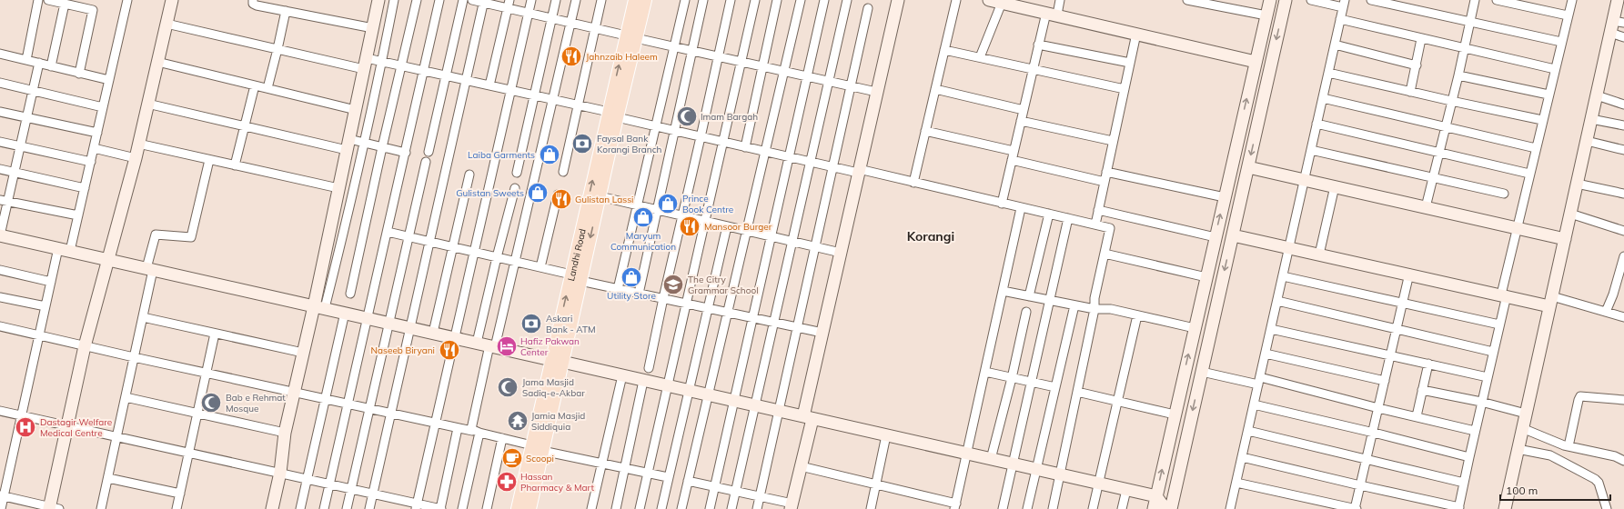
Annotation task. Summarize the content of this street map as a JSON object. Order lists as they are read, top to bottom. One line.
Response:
{"streets":{"main road":["Landhi Road"]},"districts":["Korangi"],"places":{"restaurant":["Jahnzaib Haleem","Gulistan Lassi","Mansoor Burger","Naseeb Biryani"],"mosque":["Imam Bargah","Jama Masjid Sadiq-e-Akbar","Bab e Rehmat Mosque"],"bank":["Faysal Bank Korangi Branch","Askari Bank - ATM"],"shop":["Laiba Garments","Gulistan Sweets","Prince Book Centre","Maryum Communication","Utility Store"],"school or university":["The Citry Grammar School"],"hotel":["Hafiz Pakwan Center"],"temple":["Jamia Masjid Siddiquia"],"hospital":["Dastagir Welfare Medical Centre"],"cafe":["Scoopi"],"pharmacy":["Hassan Pharmacy & Mart"]},"scale_bar":"100 m"}
